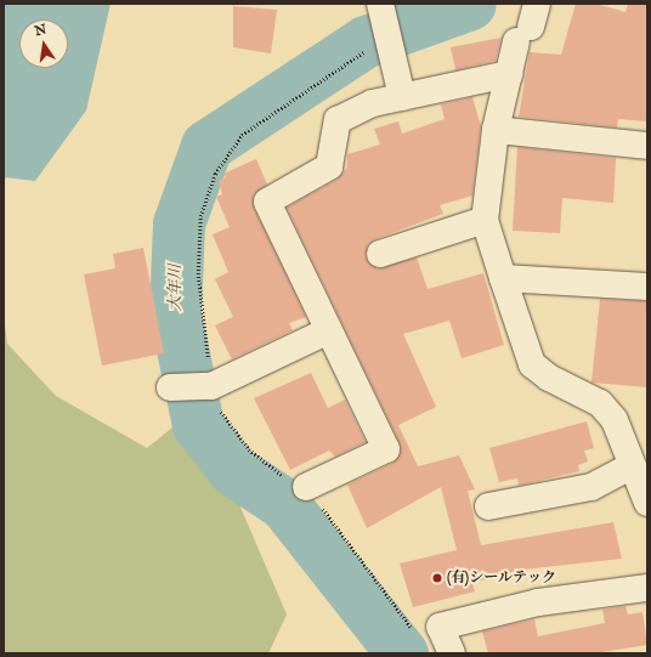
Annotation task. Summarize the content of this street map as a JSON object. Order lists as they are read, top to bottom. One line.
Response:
{"water":["大年川"],"places":["(有)シールテック"],"north":"top"}
